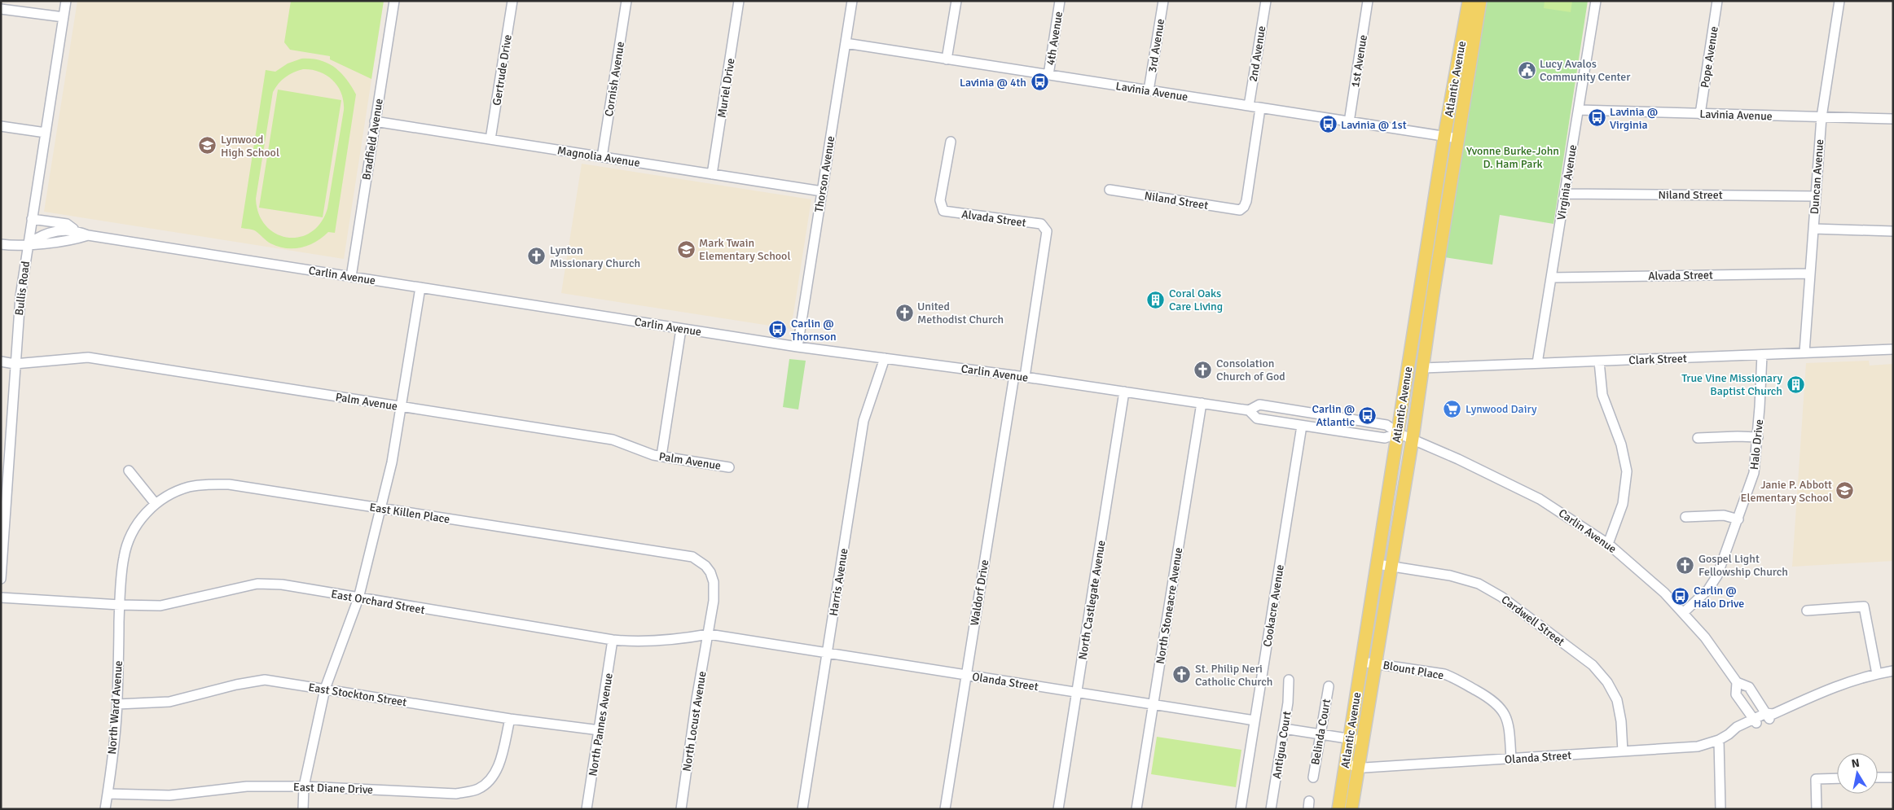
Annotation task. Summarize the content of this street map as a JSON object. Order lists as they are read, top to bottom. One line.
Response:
{"streets":{"main road":["Atlantic Avenue"],"street":["4th Avenue","3rd Avenue","2nd Avenue","Pope Avenue","1st Avenue","Gertrude Drive","Cornish Avenue","Muriel Drive","Lavinia Avenue","Bradfield Avenue","Magnolia Avenue","Thorson Avenue","Duncan Avenue","Virginia Avenue","Niland Street","Alvada Street","Carlin Avenue","Bullis Road","Clark Street","Palm Avenue","Halo Drive","East Killen Place","Harris Avenue","Waldorf Drive","North Castlegate Avenue","East Orchard Street","North Stoneacre Avenue","Cookacre Avenue","Cardwell Street","Blount Place","Olanda Street","East Stockton Street","North Ward Avenue","North Locust Avenue","North Pannes Avenue","Belinda Court","Antigua Court","East Diane Drive"]},"crossings":[["4th Avenue","Lavinia Avenue"],["3rd Avenue","Lavinia Avenue"],["2nd Avenue","Lavinia Avenue"],["Pope Avenue","Lavinia Avenue"],["1st Avenue","Lavinia Avenue"],["Gertrude Drive","Magnolia Avenue"],["Cornish Avenue","Magnolia Avenue"],["Atlantic Avenue","Lavinia Avenue"],["Atlantic Avenue","Carlin Avenue"],["Atlantic Avenue","Clark Street"],["Atlantic Avenue","Cardwell Street"],["Atlantic Avenue","Blount Place"],["Atlantic Avenue","Olanda Street"],["Muriel Drive","Magnolia Avenue"],["Lavinia Avenue","Thorson Avenue"],["Lavinia Avenue","Duncan Avenue"],["Lavinia Avenue","Virginia Avenue"],["Lavinia Avenue","Niland Street"],["Bradfield Avenue","Magnolia Avenue"],["Bradfield Avenue","Carlin Avenue"],["Magnolia Avenue","Thorson Avenue"],["Thorson Avenue","Carlin Avenue"],["Duncan Avenue","Niland Street"],["Duncan Avenue","Alvada Street"],["Duncan Avenue","Clark Street"],["Virginia Avenue","Niland Street"],["Virginia Avenue","Alvada Street"],["Virginia Avenue","Clark Street"],["Alvada Street","Carlin Avenue"],["Carlin Avenue","Bullis Road"],["Carlin Avenue","Halo Drive"],["Carlin Avenue","Harris Avenue"],["Carlin Avenue","Waldorf Drive"],["Carlin Avenue","North Castlegate Avenue"],["Carlin Avenue","North Stoneacre Avenue"],["Carlin Avenue","Cookacre Avenue"],["Carlin Avenue","Olanda Street"],["Bullis Road","Palm Avenue"],["Clark Street","Halo Drive"],["East Killen Place","East Orchard Street"],["East Killen Place","North Ward Avenue"],["East Killen Place","North Locust Avenue"],["Harris Avenue","Olanda Street"],["Waldorf Drive","Olanda Street"],["North Castlegate Avenue","Olanda Street"],["East Orchard Street","Olanda Street"],["East Orchard Street","North Ward Avenue"],["East Orchard Street","North Locust Avenue"],["East Orchard Street","North Pannes Avenue"],["North Stoneacre Avenue","Olanda Street"],["Cookacre Avenue","Olanda Street"],["Cardwell Street","Olanda Street"],["Blount Place","Olanda Street"],["East Stockton Street","North Ward Avenue"],["East Stockton Street","North Pannes Avenue"],["East Stockton Street","East Diane Drive"],["North Ward Avenue","East Diane Drive"]],"parks":["Yvonne Burke-John D. Ham Park"],"places":{"public building":["Lucy Avalos Community Center"],"bus stop":["Lavinia @ 4th","Lavinia @ Virginia","Lavinia @ 1st","Carlin @ Thornson","Carlin @ Atlantic","Carlin @ Halo Drive"],"school or university":["Lynwood High School","Mark Twain Elementary School","Janie P. Abbott Elementary School"],"church":["Lynton Missionary Church","United Methodist Church","Consolation Church of God","Gospel Light Fellowship Church","St. Philip Neri Catholic Church"],"building":["Coral Oaks Care Living","True Vine Missionary Baptist Church"],"supermarket":["Lynwood Dairy"]},"north":"top"}
